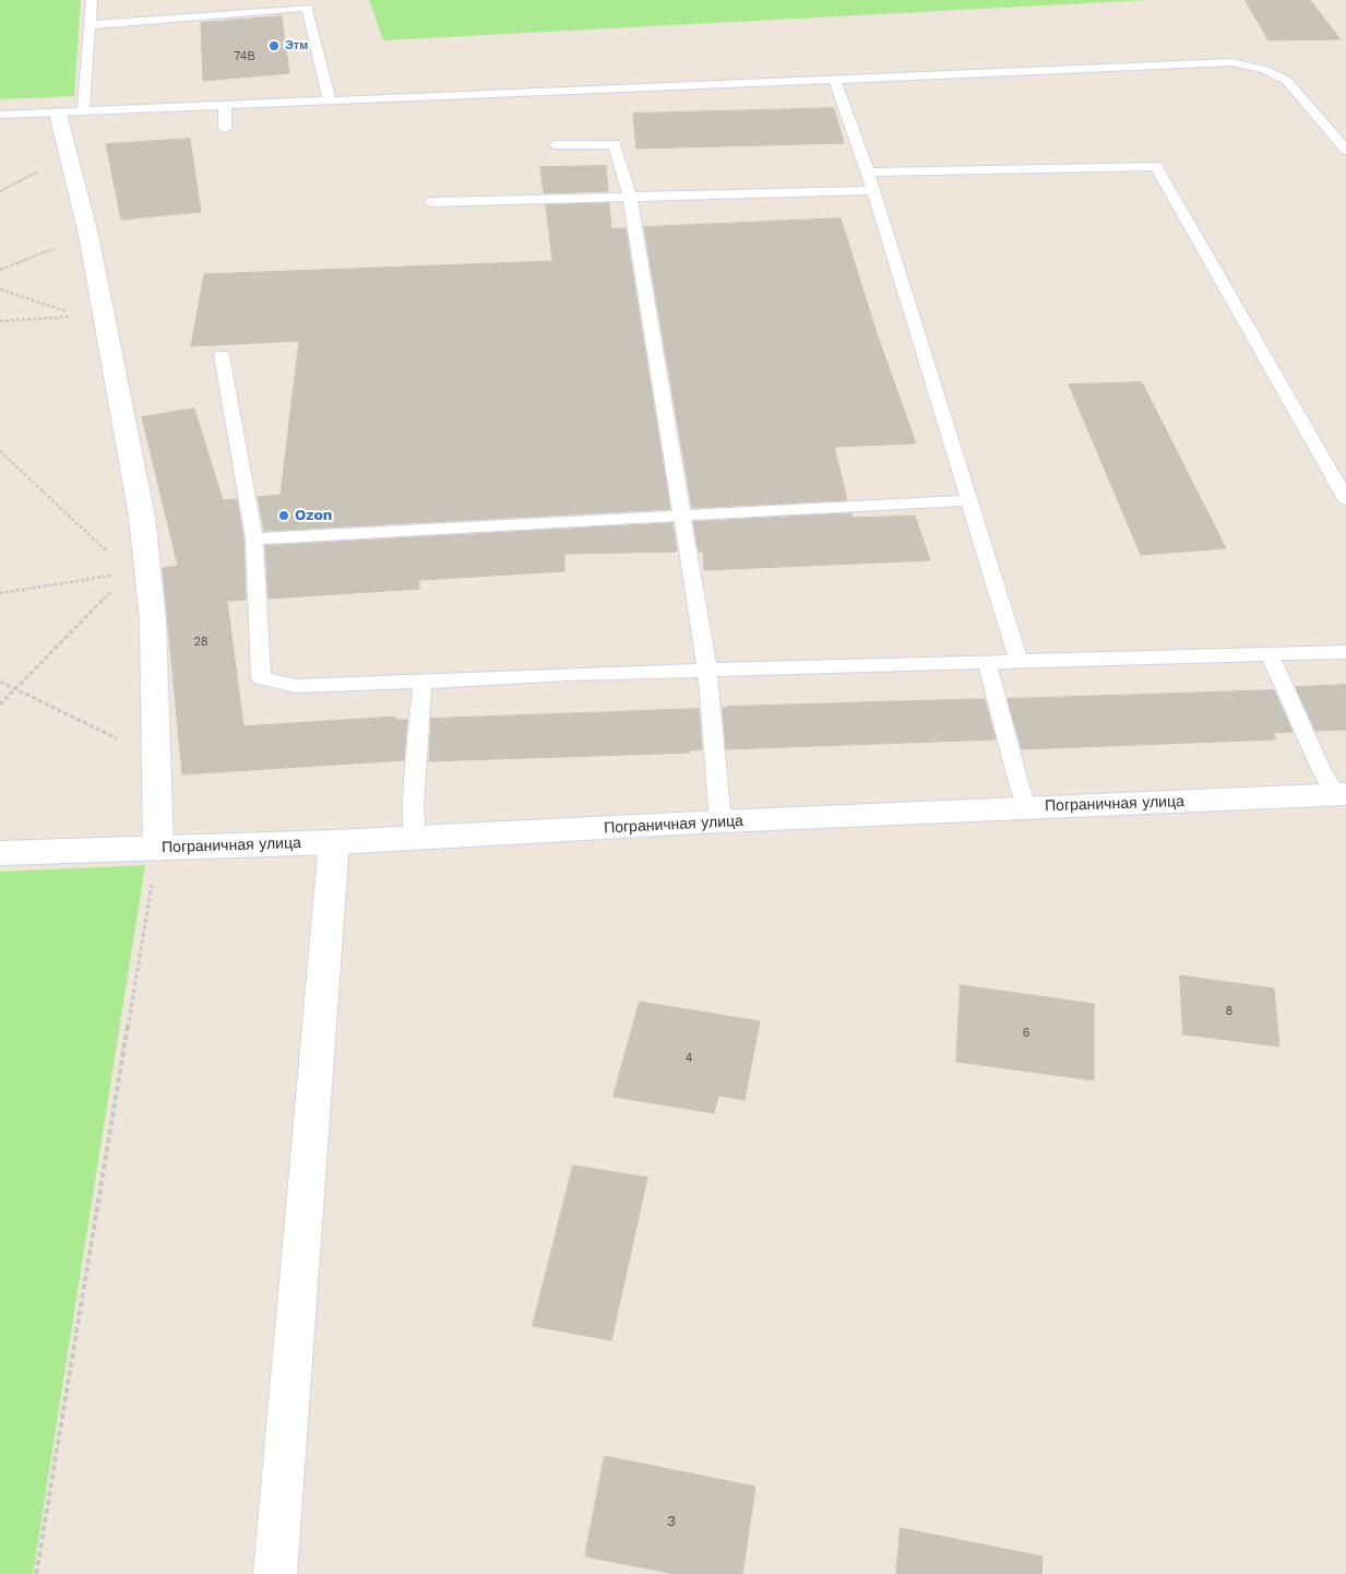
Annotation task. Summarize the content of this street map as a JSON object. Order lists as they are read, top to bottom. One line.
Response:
{"streets":{"street":["Пограничная улица"]},"places":["Этм","Ozon"],"house_numbers":["74В","28","8","6","4","3"]}
